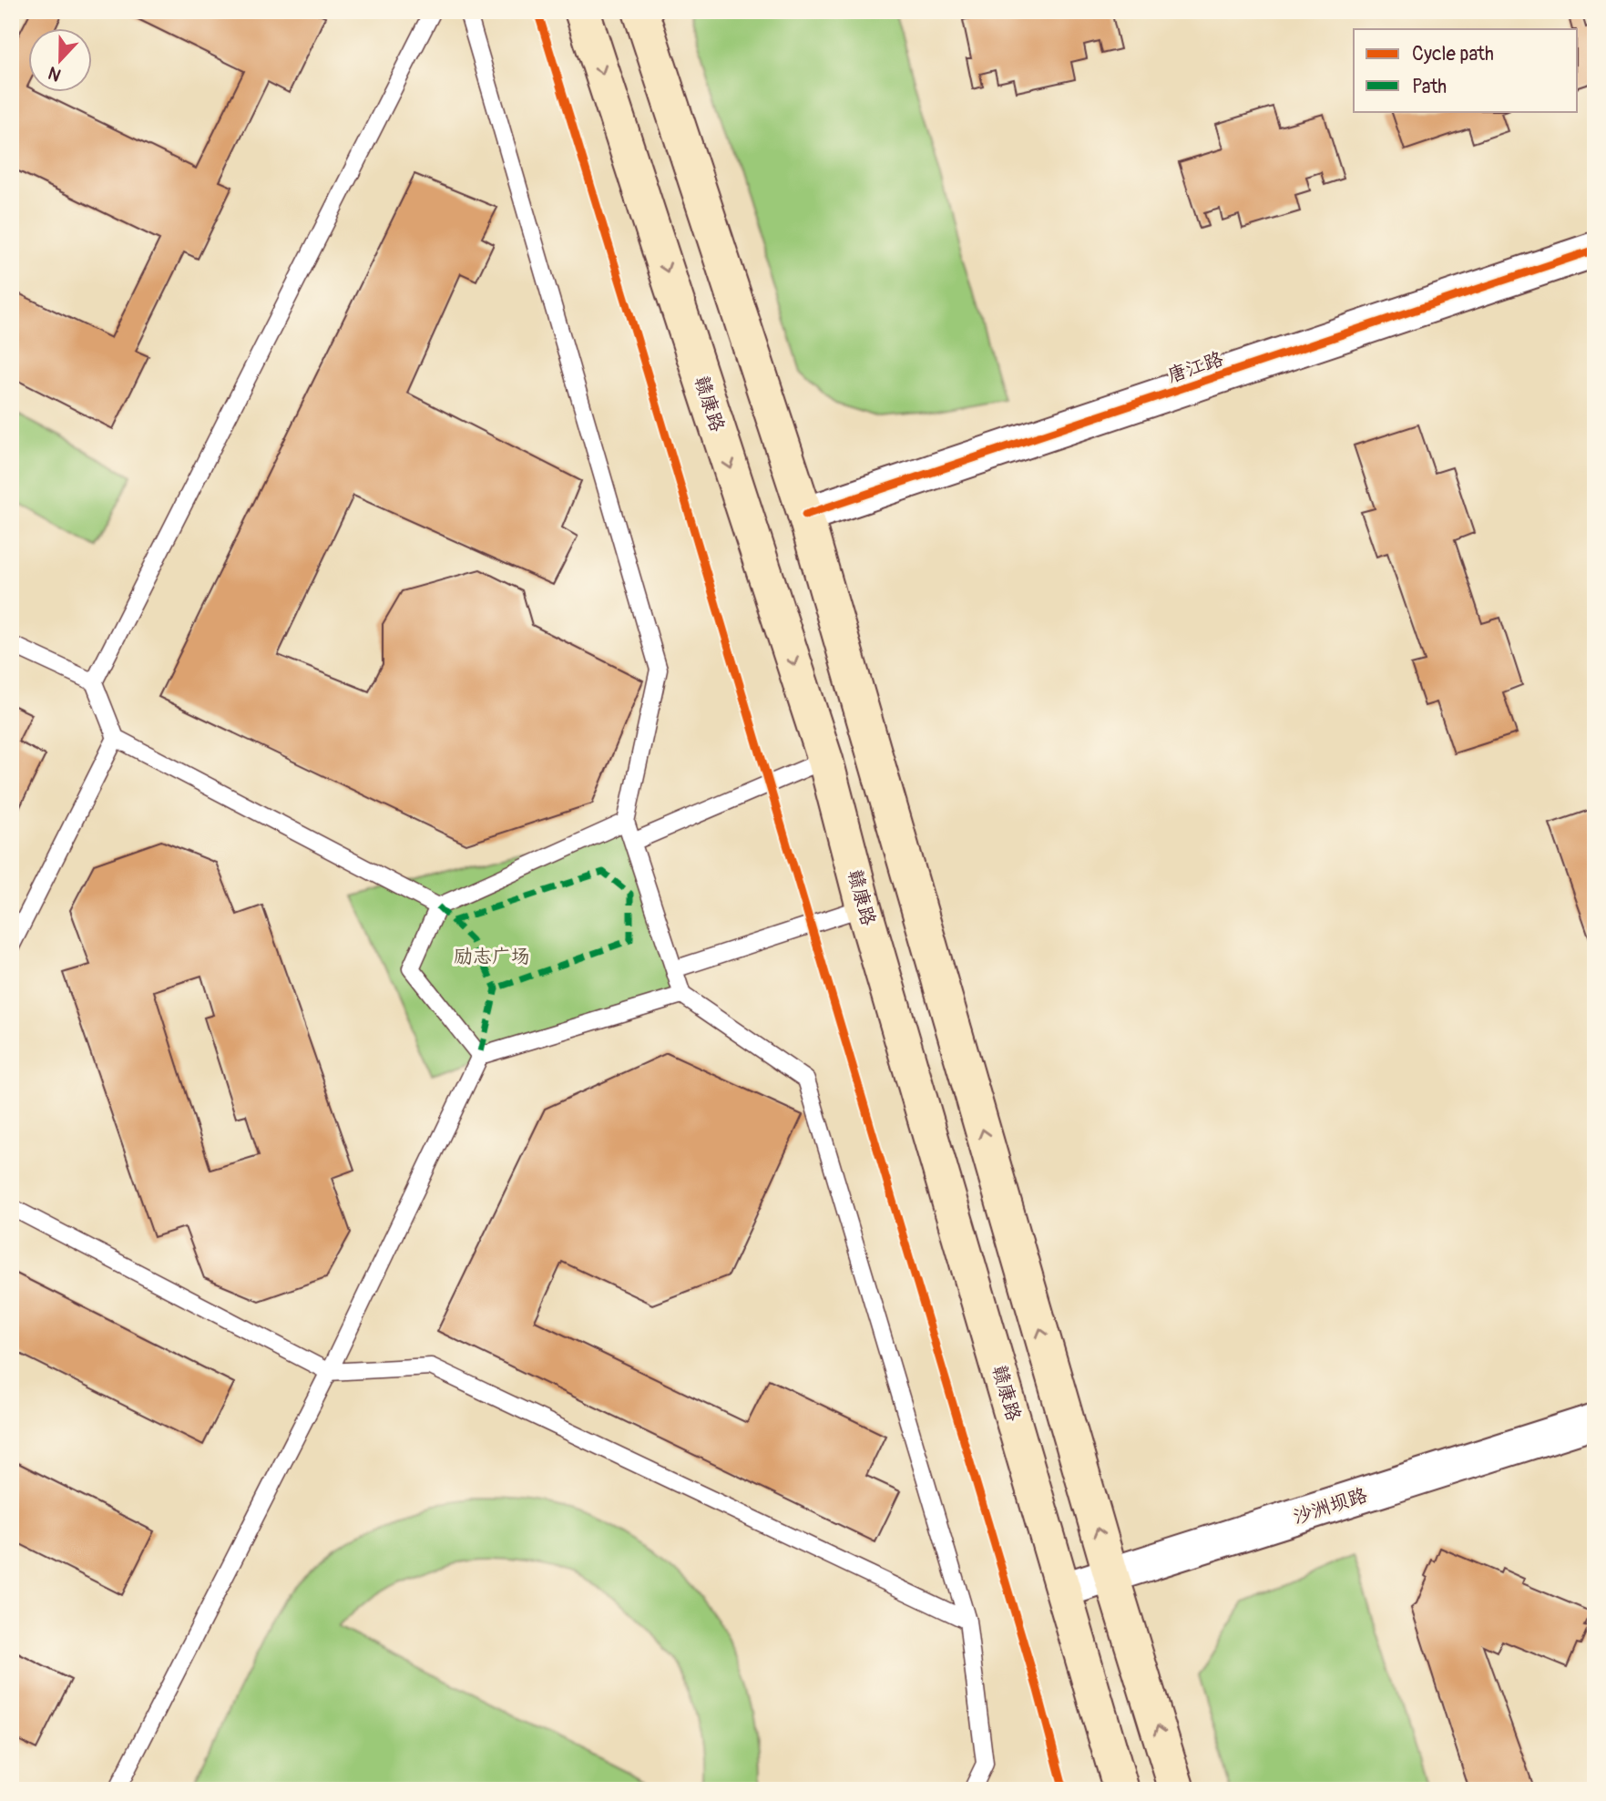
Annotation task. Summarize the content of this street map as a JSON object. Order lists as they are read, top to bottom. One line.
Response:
{"streets":{"main road":["赣康路"],"street":["唐江路","沙洲坝路"]},"crossings":[["赣康路","沙洲坝路"]],"parks":["励志广场"],"legend":["Cycle path","Path"],"north":"bottom"}
